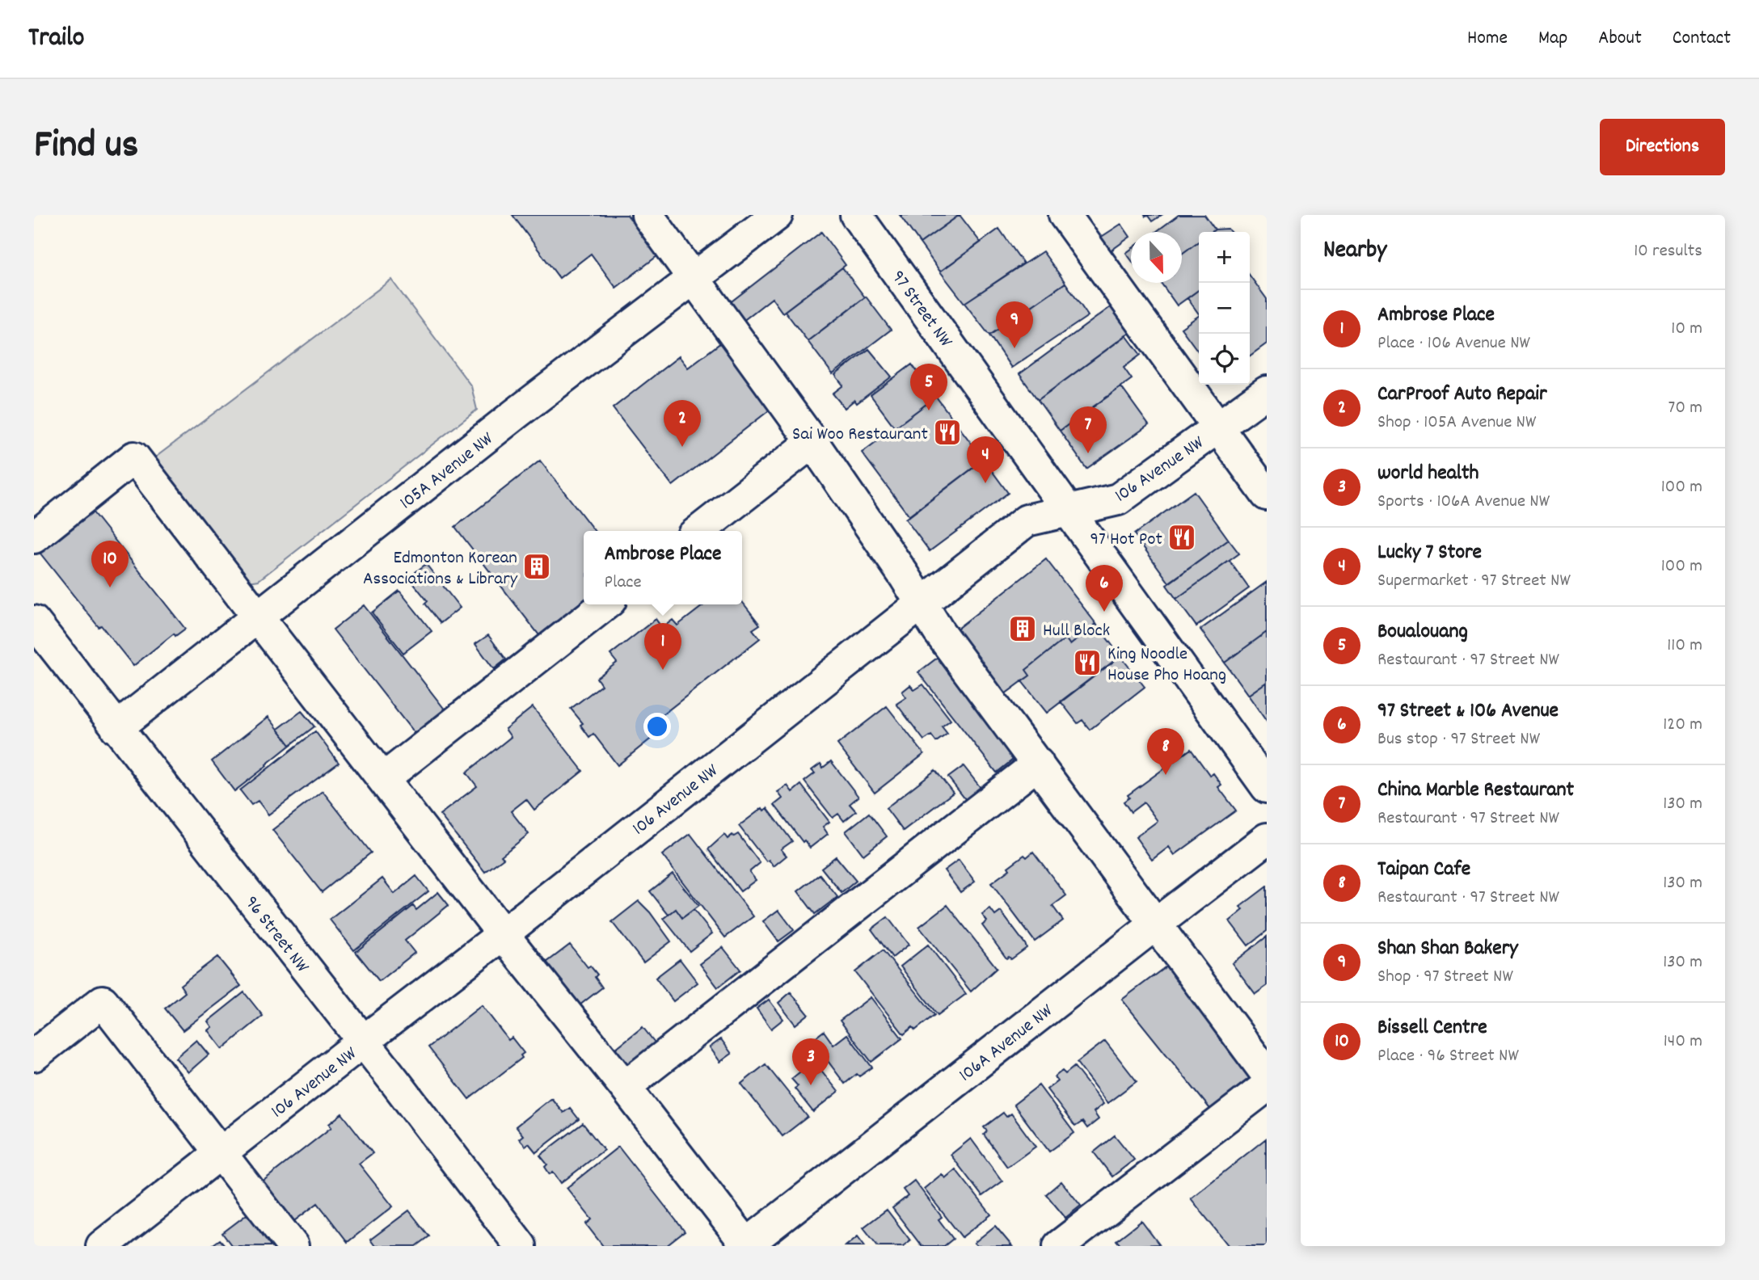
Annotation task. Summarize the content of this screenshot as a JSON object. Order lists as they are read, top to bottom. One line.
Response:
{"streets":{"street":["97 Street NW","106 Avenue NW","105A Avenue NW","96 Street NW","106A Avenue NW"]},"crossings":[["97 Street NW","106 Avenue NW"],["106 Avenue NW","96 Street NW"],["105A Avenue NW","96 Street NW"]],"places":{"restaurant":["Sai Woo Restaurant","97 Hot Pot","King Noodle House Pho Hoang"],"building":["Edmonton Korean Associations & Library","Hull Block"]},"north":"bottom","page":{"header":"Trailo","nav":["Home","Map","About","Contact"],"title":"Find us","buttons":"Directions","heading":["Nearby","10 results"],"map_buttons":["+","−"],"list":[{"mark":"1","name":"Ambrose Place","note":"Place · 106 Avenue NW","value":"10 m"},{"mark":"2","name":"CarProof Auto Repair","note":"Shop · 105A Avenue NW","value":"70 m"},{"mark":"3","name":"world health","note":"Sports · 106A Avenue NW","value":"100 m"},{"mark":"4","name":"Lucky 7 Store","note":"Supermarket · 97 Street NW","value":"100 m"},{"mark":"5","name":"Boualouang","note":"Restaurant · 97 Street NW","value":"110 m"},{"mark":"6","name":"97 Street & 106 Avenue","note":"Bus stop · 97 Street NW","value":"120 m"},{"mark":"7","name":"China Marble Restaurant","note":"Restaurant · 97 Street NW","value":"130 m"},{"mark":"8","name":"Taipan Cafe","note":"Restaurant · 97 Street NW","value":"130 m"},{"mark":"9","name":"Shan Shan Bakery","note":"Shop · 97 Street NW","value":"130 m"},{"mark":"10","name":"Bissell Centre","note":"Place · 96 Street NW","value":"140 m"}],"pins":["9","5","2","7","4","10","6","1","8","3"],"popup":["Ambrose Place","Place"]}}
